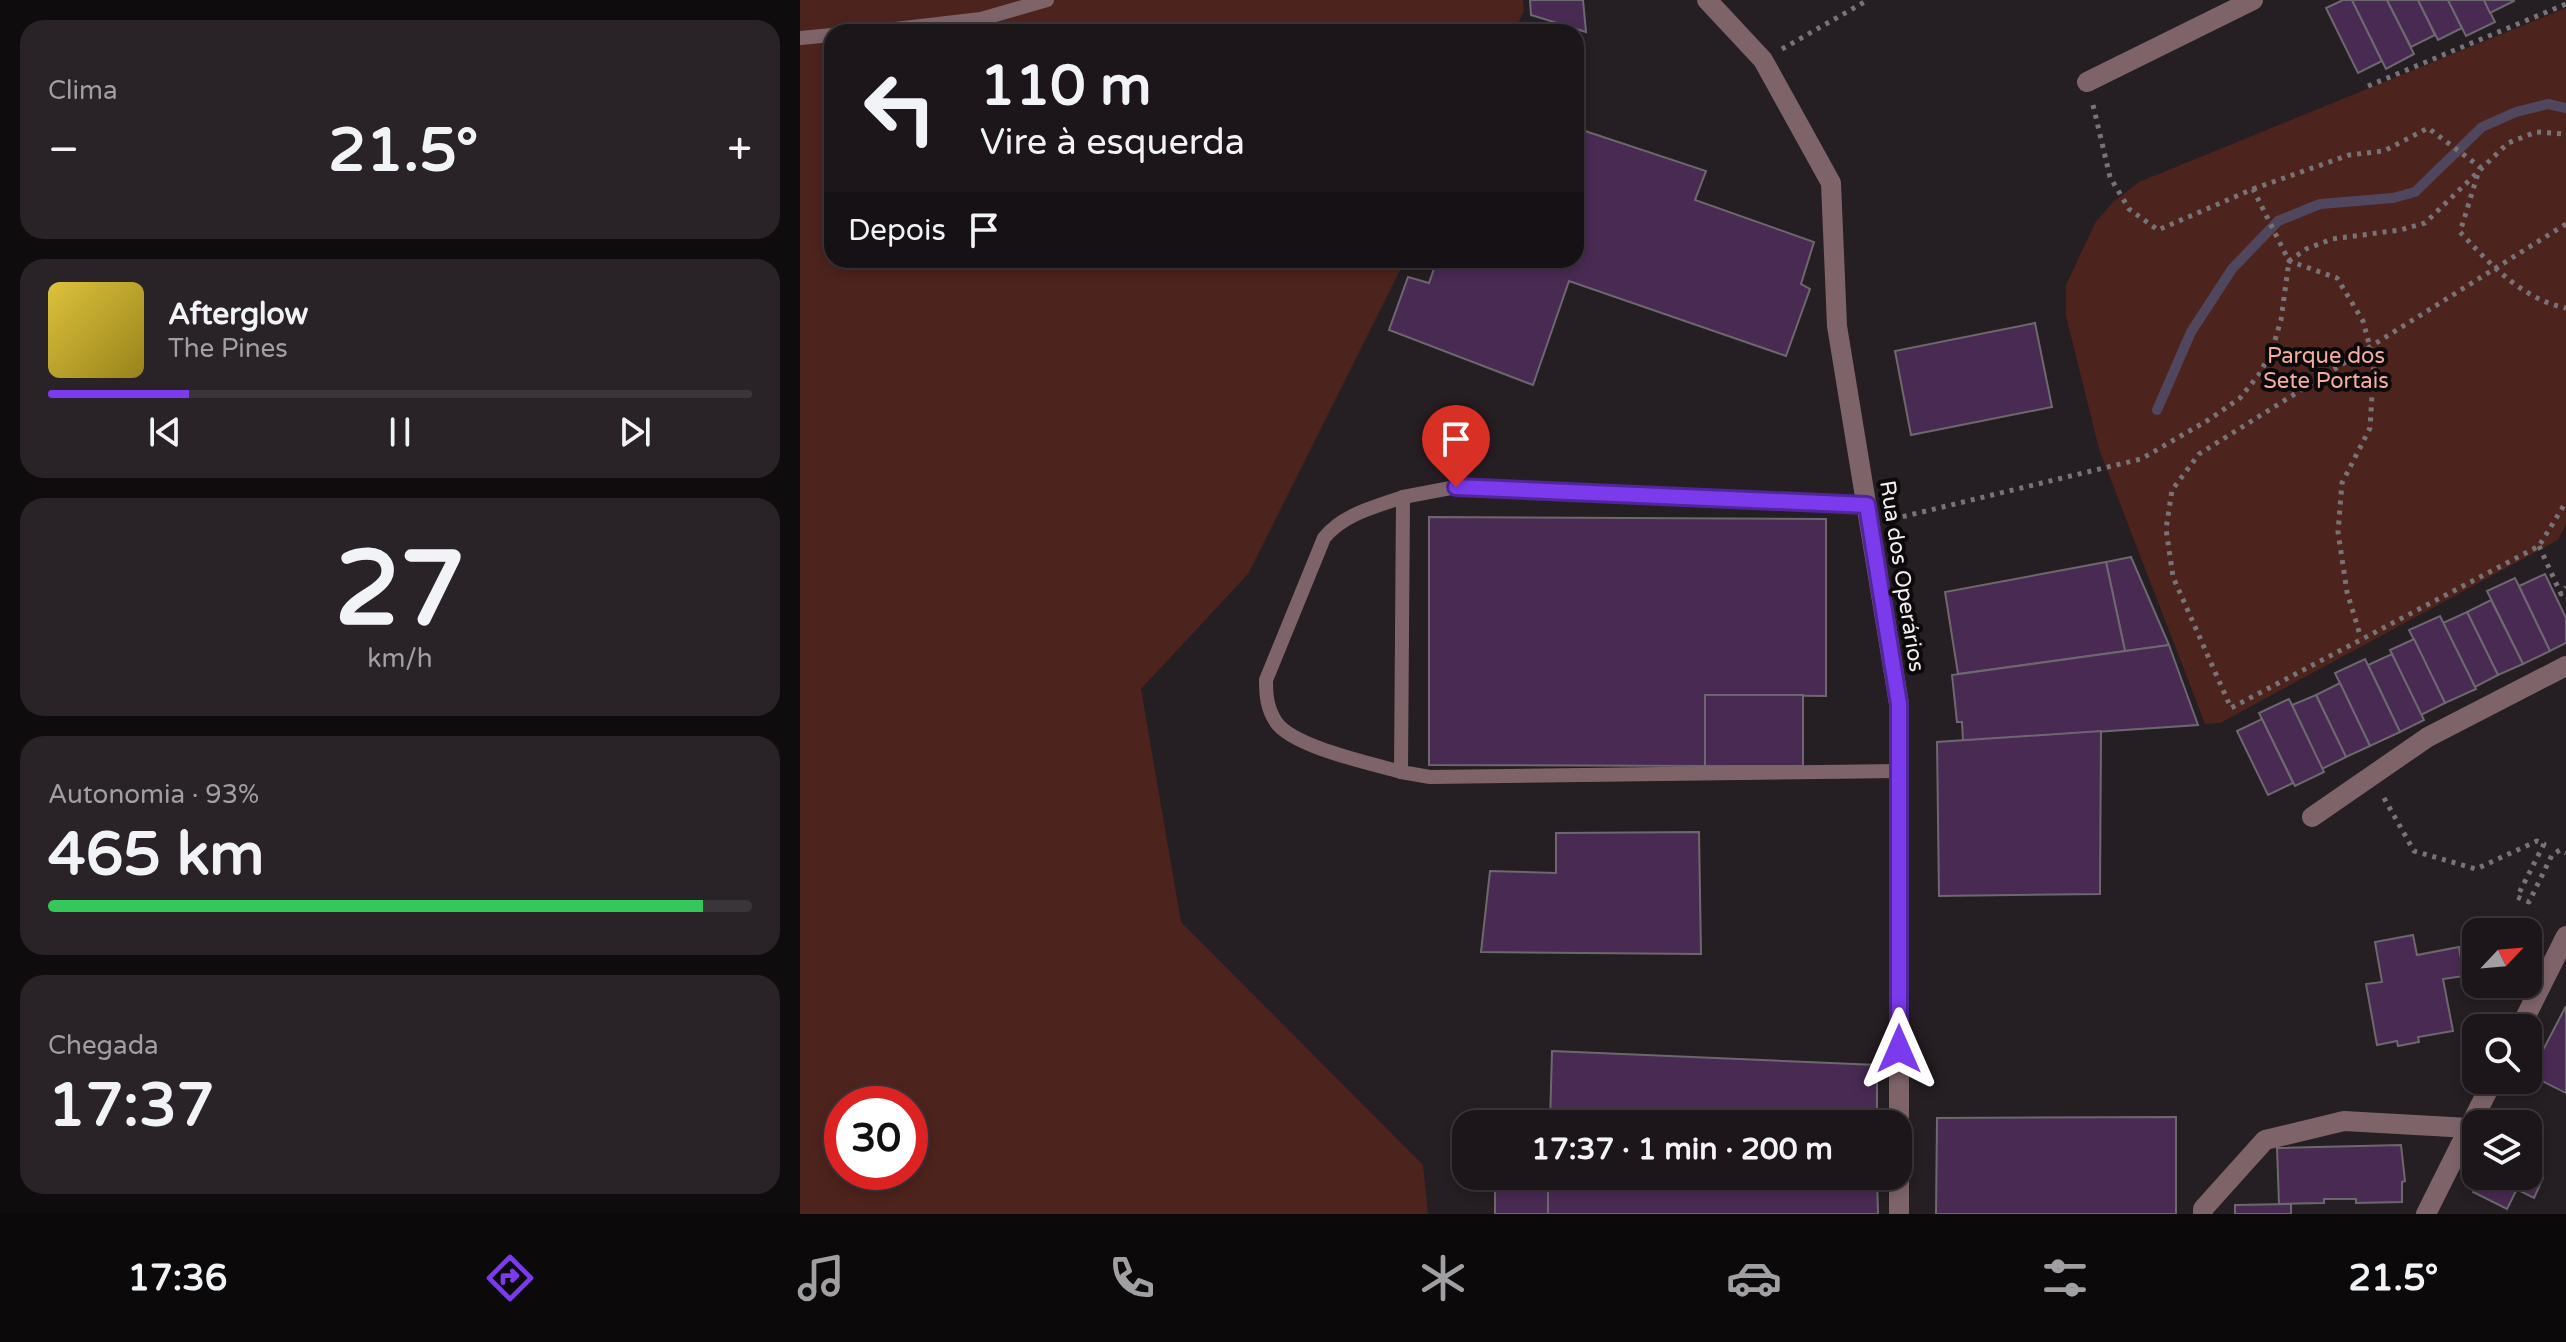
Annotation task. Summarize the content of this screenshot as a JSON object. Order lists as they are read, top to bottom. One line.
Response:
{"streets":{"street":["Rua dos Operários"]},"parks":["Parque dos Sete Portais"],"north":"top right","page":{"tile":["Clima",["27","km/h"],["Autonomia · 93%","465 km"],["Chegada","17:37"]],"turn":["110 m","Vire à esquerda"],"heat":["−","21.5°","+"],"then":"Depois","song":["Afterglow","The Pines"],"limit":"30","trip":"17:37 · 1 min · 200 m","tabs":["17:36","21.5°"]}}
